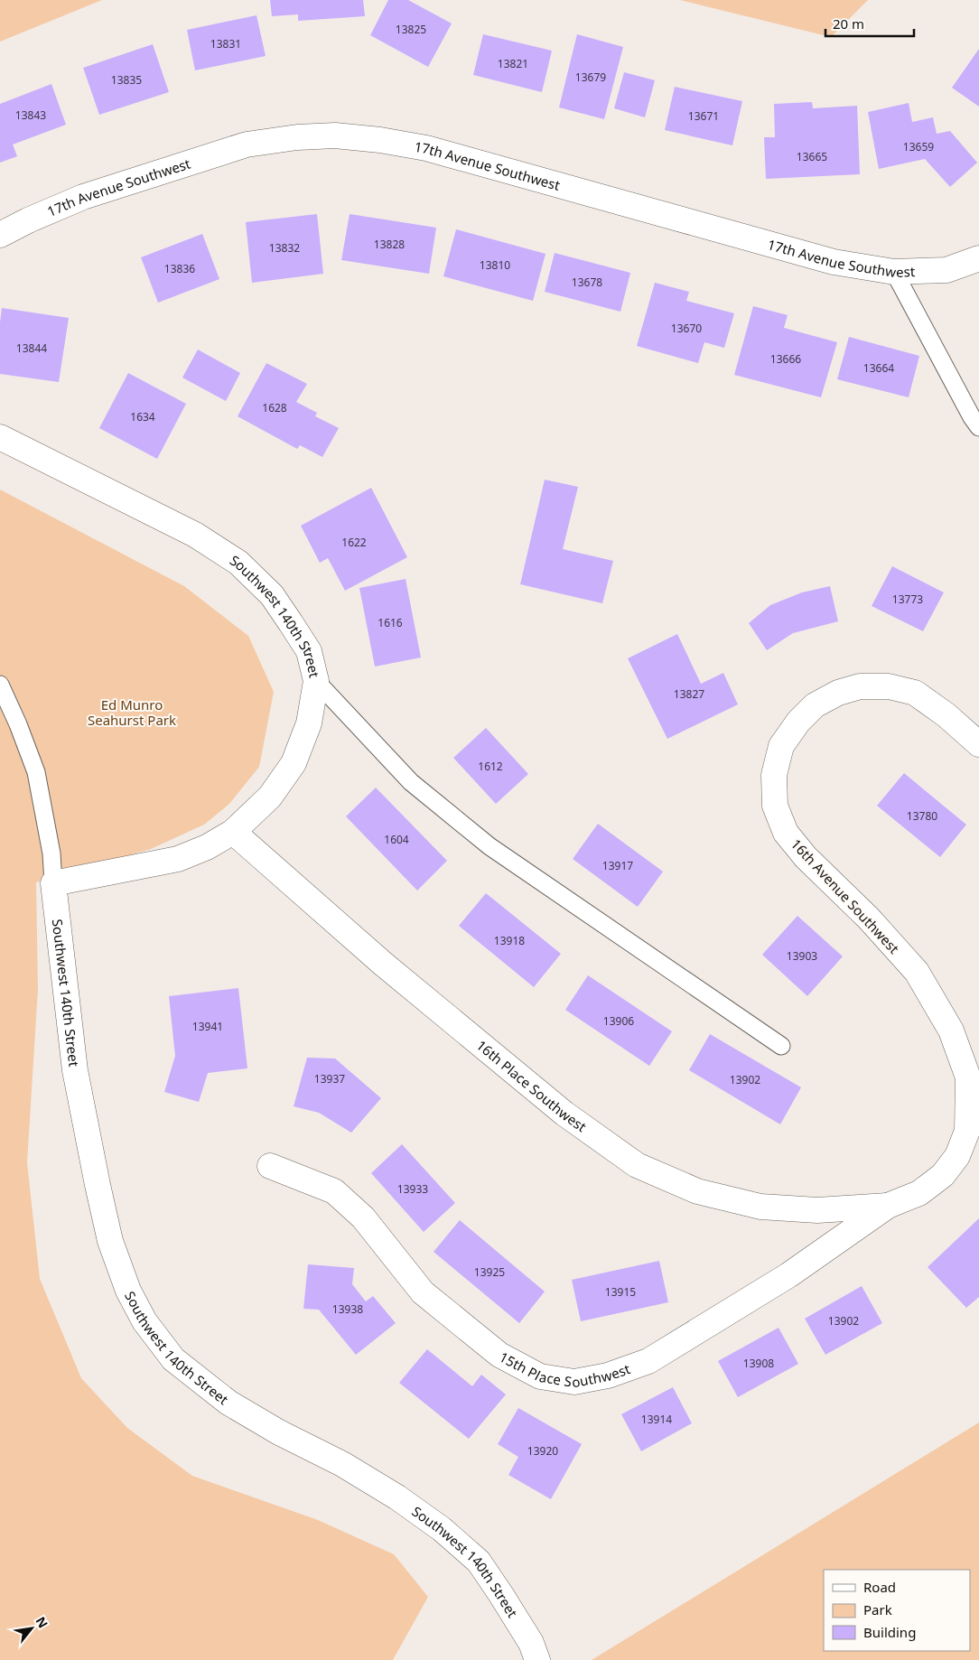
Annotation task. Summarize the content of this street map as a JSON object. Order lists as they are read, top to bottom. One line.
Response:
{"streets":{"street":["17th Avenue Southwest","Southwest 140th Street","16th Avenue Southwest","16th Place Southwest","15th Place Southwest"]},"crossings":[["Southwest 140th Street","16th Place Southwest"],["16th Avenue Southwest","16th Place Southwest"],["16th Avenue Southwest","15th Place Southwest"],["16th Place Southwest","15th Place Southwest"]],"parks":["Ed Munro Seahurst Park"],"house_numbers":["13825","13831","13821","13679","13835","13843","13671","13659","13665","13828","13832","13810","13836","13678","13670","13844","13666","13664","1628","1634","1622","13773","1616","13827","1612","13780","1604","13917","13918","13903","13906","13941","13937","13902","13933","13925","13915","13938","13902","13908","13914","13920"],"legend":["Road","Park","Building"],"scale_bar":"20 m","north":"top right"}
